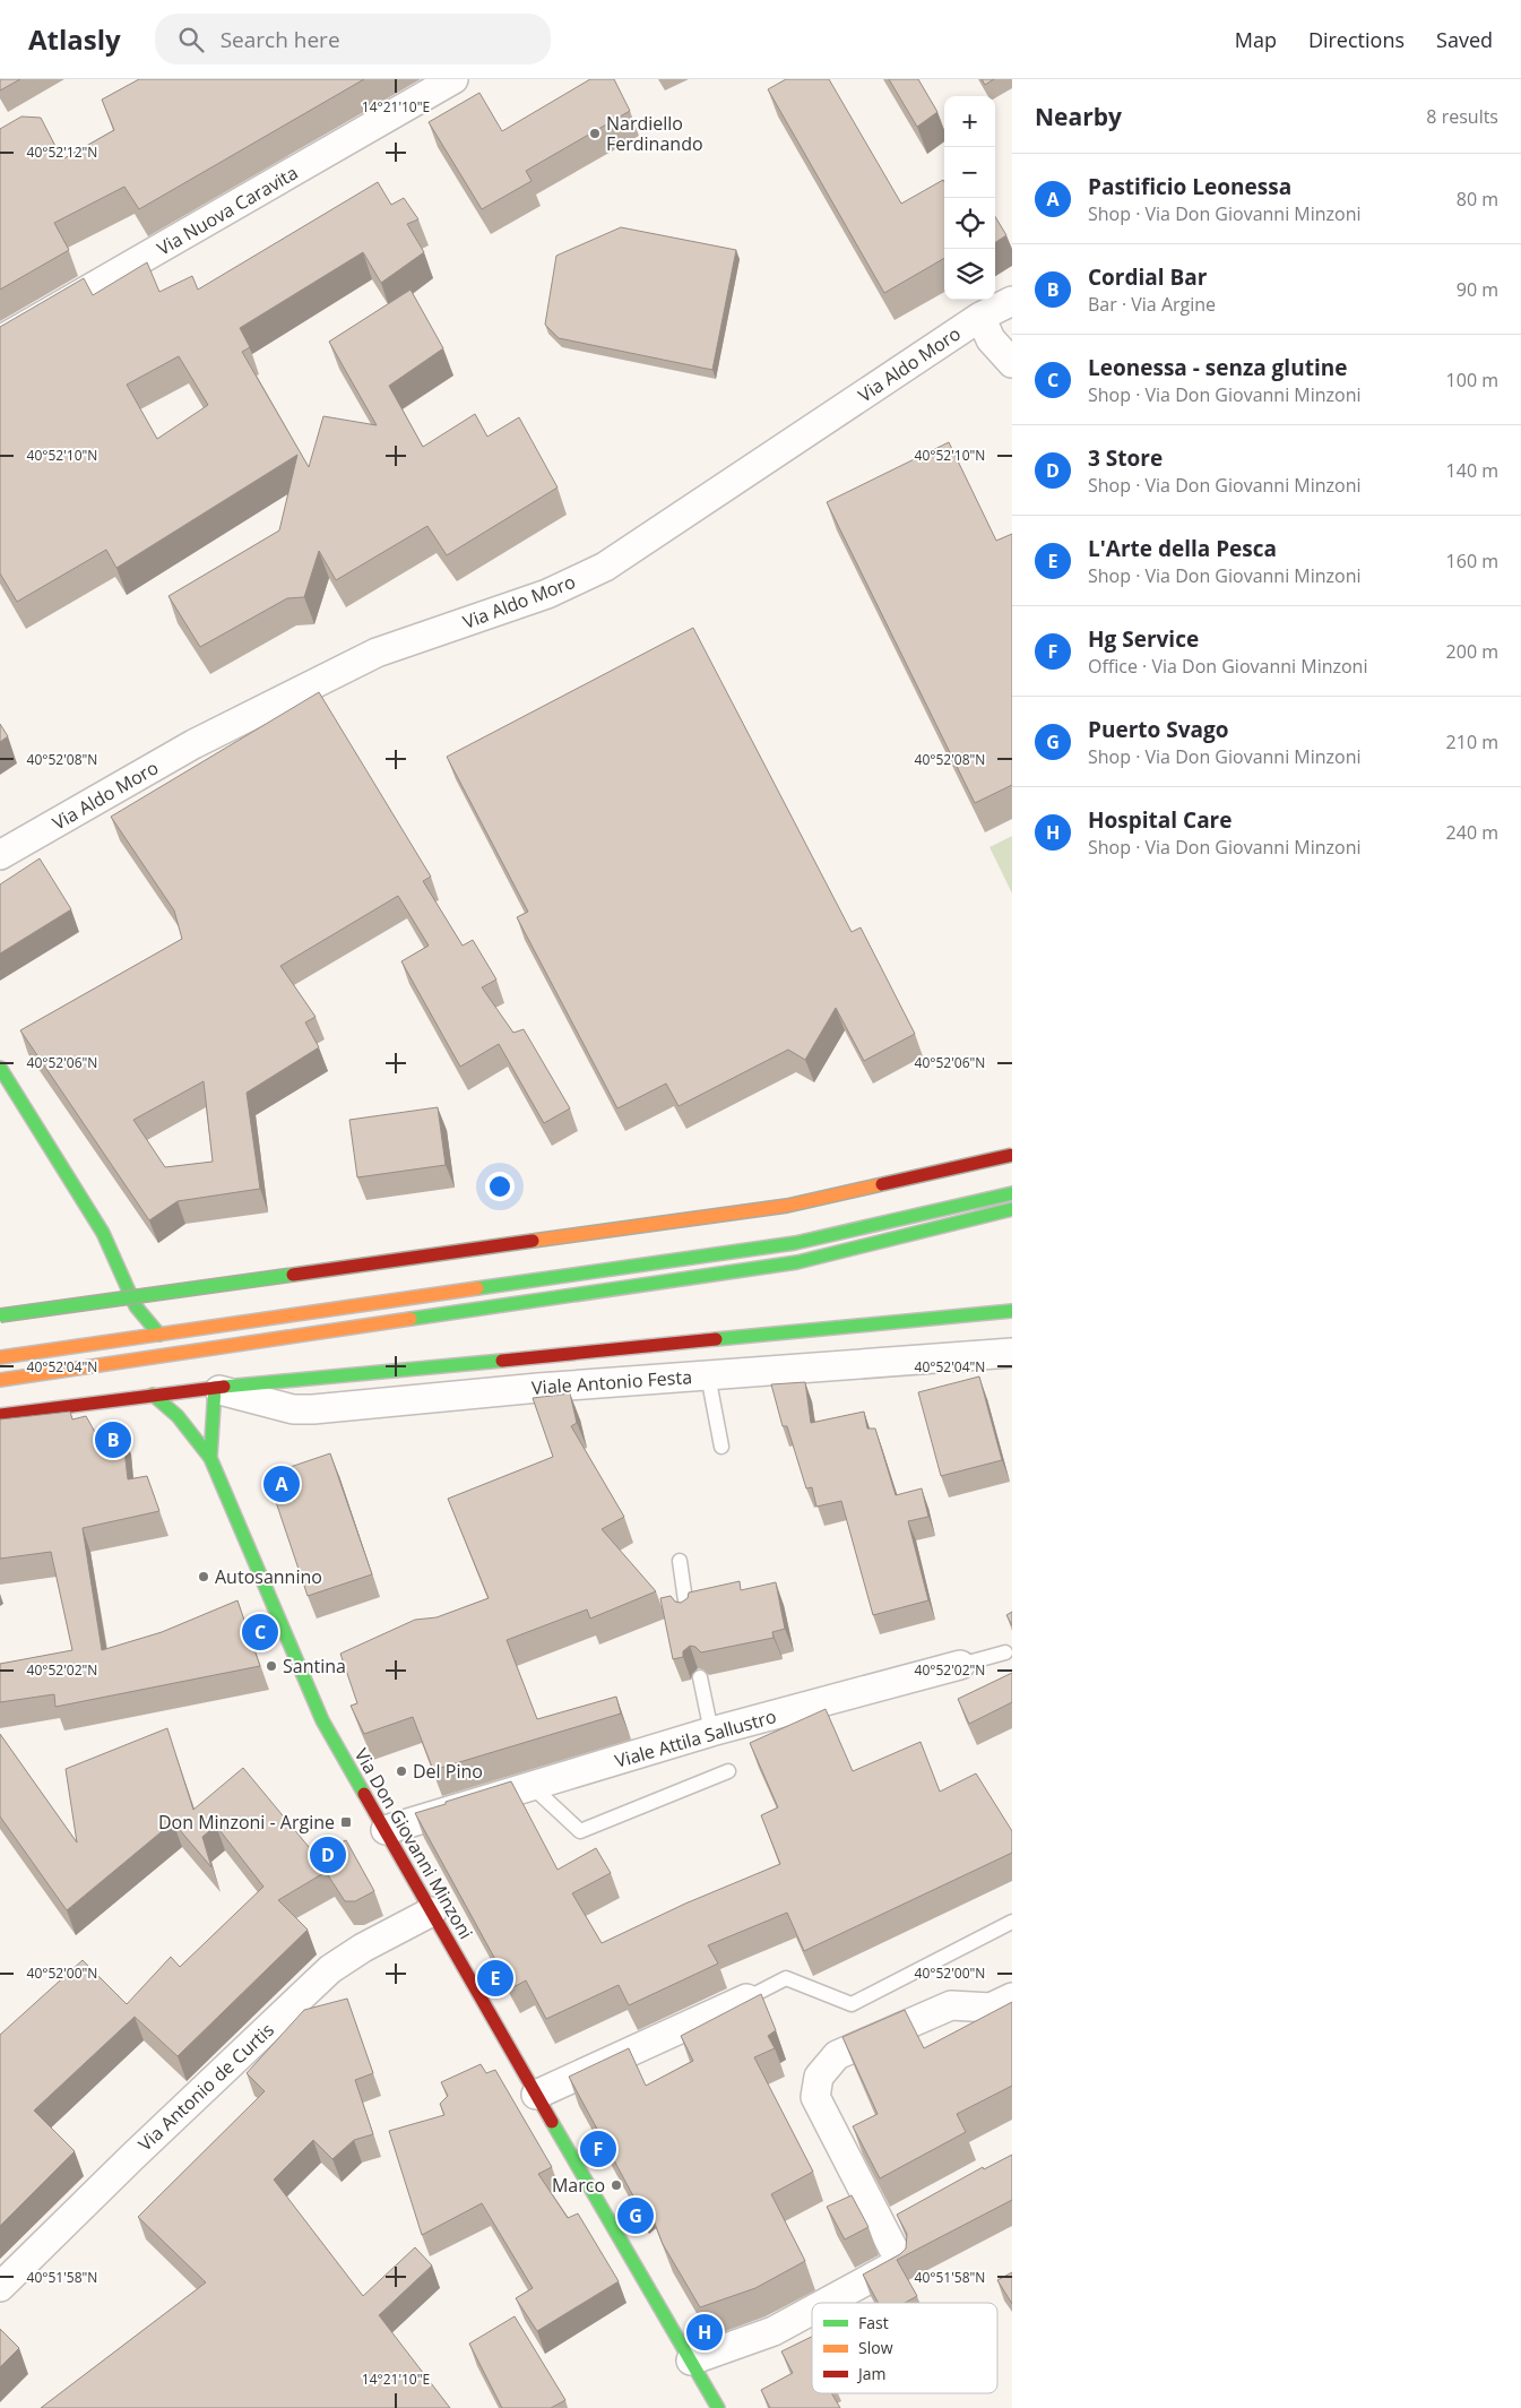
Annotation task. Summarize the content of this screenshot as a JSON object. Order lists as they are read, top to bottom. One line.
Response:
{"streets":{"main road":["Via Don Giovanni Minzoni"],"street":["Via Nuova Caravita","Via Aldo Moro","Viale Antonio Festa","Viale Attila Sallustro","Via Antonio de Curtis"]},"crossings":[["Viale Antonio Festa","Via Don Giovanni Minzoni"],["Viale Attila Sallustro","Via Don Giovanni Minzoni"],["Via Don Giovanni Minzoni","Via Antonio de Curtis"]],"places":{"other":["Nardiello Ferdinando","Autosannino","Santina","Del Pino","Marco"],"transit":["Don Minzoni - Argine"]},"legend":["Fast","Slow","Jam"],"page":{"header":"Atlasly","search":"Search here","nav":["Map","Directions","Saved"],"heading":["Nearby","8 results"],"map_buttons":["+","−"],"list":[{"mark":"A","name":"Pastificio Leonessa","note":"Shop · Via Don Giovanni Minzoni","value":"80 m"},{"mark":"B","name":"Cordial Bar","note":"Bar · Via Argine","value":"90 m"},{"mark":"C","name":"Leonessa - senza glutine","note":"Shop · Via Don Giovanni Minzoni","value":"100 m"},{"mark":"D","name":"3 Store","note":"Shop · Via Don Giovanni Minzoni","value":"140 m"},{"mark":"E","name":"L'Arte della Pesca","note":"Shop · Via Don Giovanni Minzoni","value":"160 m"},{"mark":"F","name":"Hg Service","note":"Office · Via Don Giovanni Minzoni","value":"200 m"},{"mark":"G","name":"Puerto Svago","note":"Shop · Via Don Giovanni Minzoni","value":"210 m"},{"mark":"H","name":"Hospital Care","note":"Shop · Via Don Giovanni Minzoni","value":"240 m"}],"pins":["B","A","C","D","E","F","G","H"]},"coordinates":["14°21'10\"E","40°52'12\"N","40°52'10\"N","40°52'08\"N","40°52'06\"N","40°52'04\"N","40°52'02\"N","40°52'00\"N","40°51'58\"N"]}
